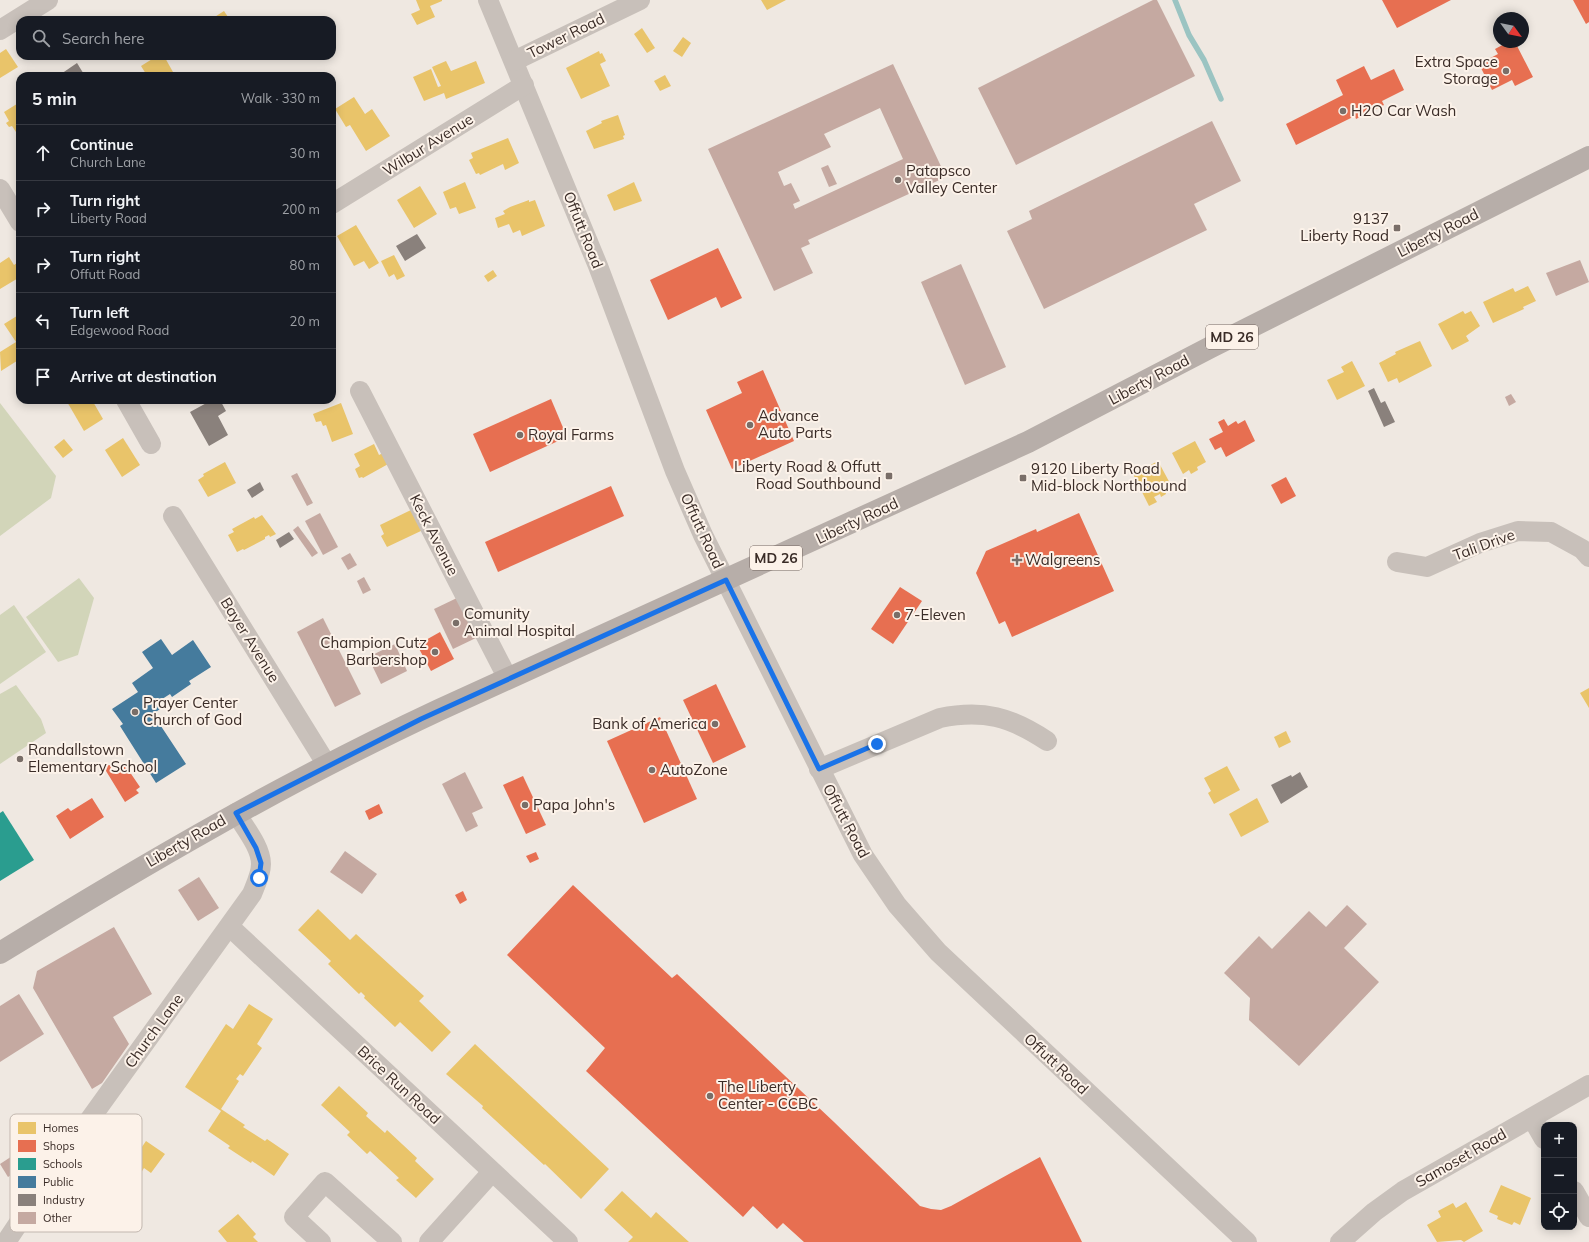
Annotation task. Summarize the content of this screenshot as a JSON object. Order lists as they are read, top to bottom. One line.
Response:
{"streets":{"main road":["Liberty Road","MD 26"],"street":["Tower Road","Wilbur Avenue","Offutt Road","Keck Avenue","Tali Drive","Bayer Avenue","Church Lane","Brice Run Road","Samoset Road"]},"crossings":[["Tower Road","Offutt Road"],["Wilbur Avenue","Offutt Road"],["Offutt Road","Liberty Road"],["Liberty Road","Keck Avenue"],["Liberty Road","Bayer Avenue"],["Liberty Road","Church Lane"],["Church Lane","Brice Run Road"]],"places":{"other":["Extra Space Storage","H2O Car Wash","Patapsco Valley Center","Advance Auto Parts","Royal Farms","7-Eleven","Comunity Animal Hospital","Champion Cutz Barbershop","Prayer Center Church of God","Bank of America","Randallstown Elementary School","AutoZone","Papa John's","The Liberty Center - CCBC"],"transit":["9137 Liberty Road","Liberty Road & Offutt Road Southbound","9120 Liberty Road Mid-block Northbound"],"health":["Walgreens"]},"legend":["Homes","Shops","Schools","Public","Industry","Other"],"north":"bottom right","page":{"search":"Search here","heading":["5 min","Walk · 330 m"],"list":[["Continue","Church Lane","30 m"],["Turn right","Liberty Road","200 m"],["Turn right","Offutt Road","80 m"],["Turn left","Edgewood Road","20 m"],"Arrive at destination"],"map_buttons":["+","−"]}}
